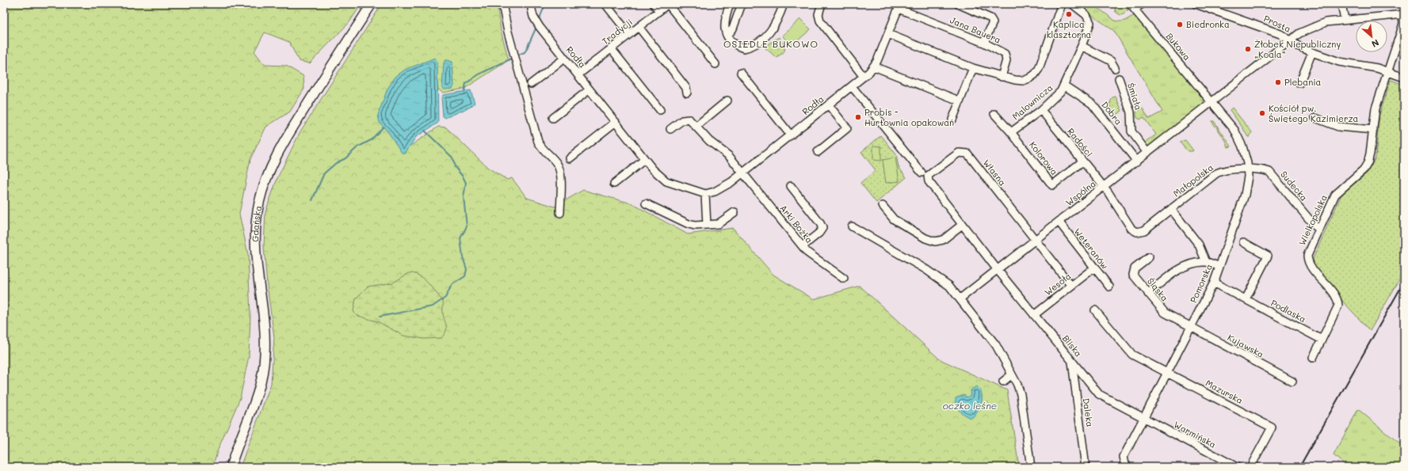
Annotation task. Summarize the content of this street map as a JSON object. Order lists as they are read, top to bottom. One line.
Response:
{"streets":{"main road":["Gdańska"],"street":["Prosta","Jana Bauera","Tradycji","Bukowa","Rodła","Śmiała","Malownicza","Dobra","Radości","Kolorowa","Własna","Małopolska","Sudecka","Wspólna","Wielkopolska","Arki Bożka","Weteranów","Pomorska","Wesoła","Śląska","Podlaska","Bliska","Kujawska","Mazurska","Daleka","Warmińska"]},"crossings":[["Prosta","Wspólna"],["Prosta","Wielkopolska"],["Jana Bauera","Rodła"],["Tradycji","Rodła"],["Bukowa","Wspólna"],["Bukowa","Pomorska"],["Rodła","Arki Bożka"],["Rodła","Bliska"],["Śmiała","Wspólna"],["Malownicza","Dobra"],["Malownicza","Radości"],["Malownicza","Kolorowa"],["Dobra","Wspólna"],["Radości","Kolorowa"],["Radości","Małopolska"],["Radości","Wspólna"],["Własna","Wspólna"],["Własna","Wesoła"],["Własna","Bliska"],["Małopolska","Sudecka"],["Małopolska","Wspólna"],["Małopolska","Pomorska"],["Sudecka","Wielkopolska"],["Sudecka","Pomorska"],["Wspólna","Wielkopolska"],["Wspólna","Weteranów"],["Wspólna","Pomorska"],["Wspólna","Bliska"],["Wielkopolska","Podlaska"],["Weteranów","Wesoła"],["Pomorska","Śląska"],["Pomorska","Podlaska"],["Pomorska","Bliska"],["Pomorska","Kujawska"],["Pomorska","Mazurska"],["Pomorska","Warmińska"],["Wesoła","Bliska"],["Śląska","Kujawska"],["Bliska","Daleka"],["Bliska","Warmińska"]],"districts":["OSIEDLE BUKOWO"],"water":["oczko leśne"],"places":["Kaplica klasztorna","Biedronka","Żłobek Niepubliczny „Koala”","Plebania","Kościół pw. Świętego Kazimierza","Probis - Hurtownia opakowań"],"north":"bottom right"}
